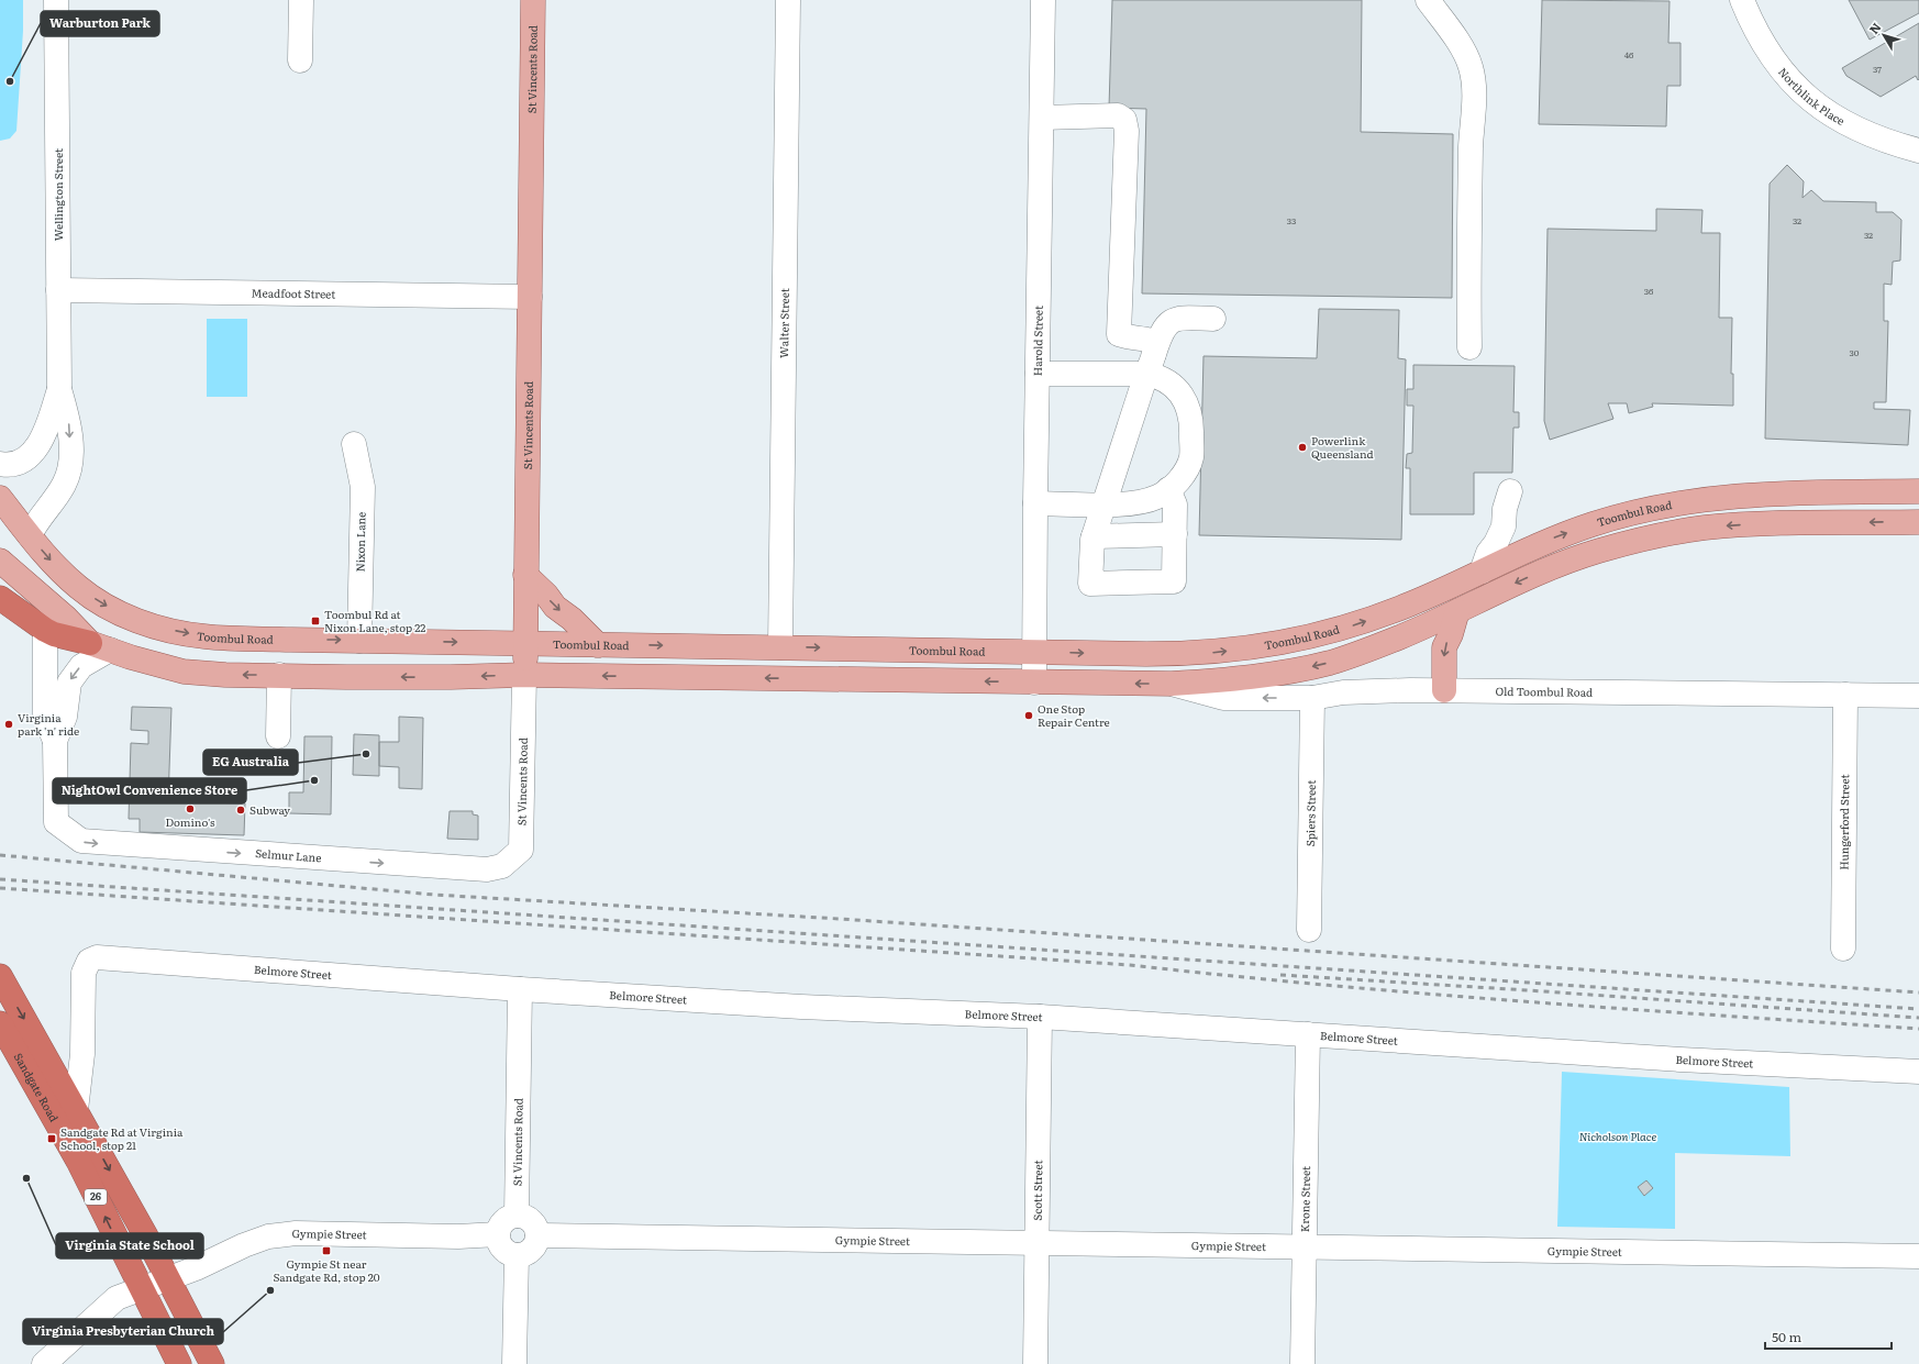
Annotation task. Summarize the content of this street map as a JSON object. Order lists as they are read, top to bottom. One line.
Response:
{"streets":{"highway":["Sandgate Road","26"],"main road":["St Vincents Road","Toombul Road"],"street":["Northlink Place","Wellington Street","Meadfoot Street","Walter Street","Harold Street","Nixon Lane","Old Toombul Road","Spiers Street","Hungerford Street","Selmur Lane","Belmore Street","Scott Street","Krone Street","Gympie Street"]},"crossings":[["St Vincents Road","Meadfoot Street"],["St Vincents Road","Toombul Road"],["St Vincents Road","Selmur Lane"],["St Vincents Road","Belmore Street"],["St Vincents Road","Gympie Street"],["Wellington Street","Meadfoot Street"],["Wellington Street","Toombul Road"],["Walter Street","Toombul Road"],["Harold Street","Toombul Road"],["Toombul Road","Nixon Lane"],["Old Toombul Road","Spiers Street"],["Old Toombul Road","Hungerford Street"],["Belmore Street","Sandgate Road"],["Belmore Street","Scott Street"],["Belmore Street","Krone Street"],["Sandgate Road","Gympie Street"],["Scott Street","Gympie Street"],["Krone Street","Gympie Street"]],"one_way":["Selmur Lane"],"parks":["Nicholson Place"],"places":{"other":["Warburton Park","Powerlink Queensland","One Stop Repair Centre","Virginia park 'n' ride","EG Australia","NightOwl Convenience Store","Domino's","Subway","Virginia State School","Virginia Presbyterian Church"],"transit":["Toombul Rd at Nixon Lane, stop 22","Sandgate Rd at Virginia School, stop 21","Gympie St near Sandgate Rd, stop 20"]},"house_numbers":["46","37","33","32","32","36","30"],"scale_bar":"50 m","north":"top left"}
